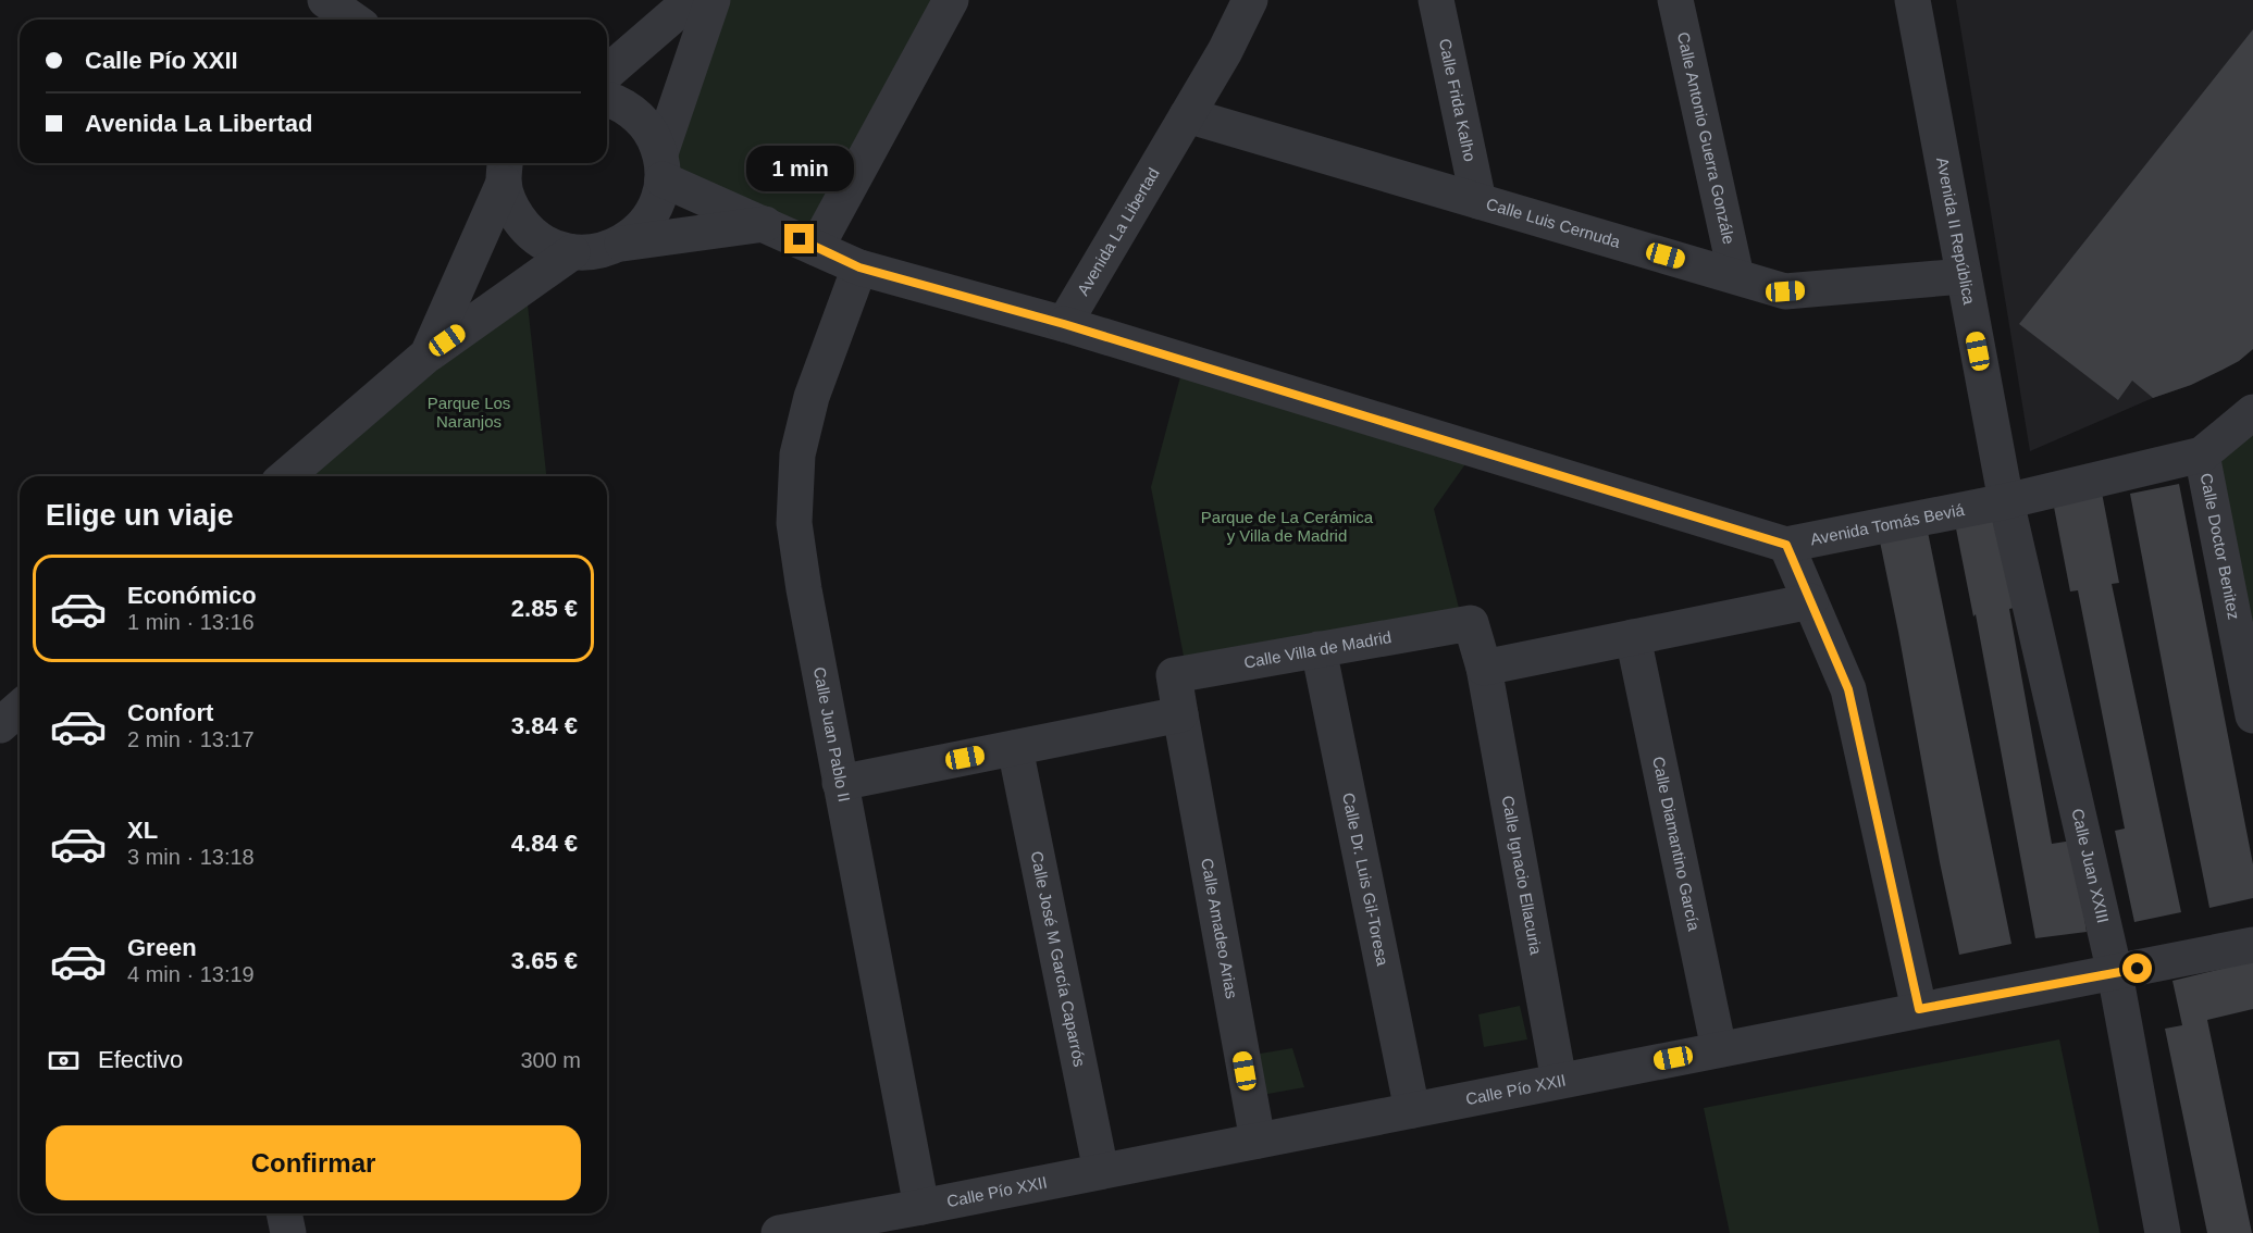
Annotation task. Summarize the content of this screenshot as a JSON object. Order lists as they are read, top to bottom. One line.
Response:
{"streets":{"street":["Calle Frida Kalho","Calle Antonio Guerra Gonzále","Calle Luis Cernuda","Avenida La Libertad","Avenida II República","Avenida Tomás Beviá","Calle Doctor Benitez","Calle Villa de Madrid","Calle Juan Pablo II","Calle Diamantino García","Calle Juan XXIII","Calle Ignacio Ellacuria","Calle Dr. Luis Gil-Toresa","Calle Amadeo Arias","Calle José M García Caparrós","Calle Pío XXII"]},"crossings":[["Calle Frida Kalho","Calle Luis Cernuda"],["Calle Antonio Guerra Gonzále","Calle Luis Cernuda"],["Calle Luis Cernuda","Avenida La Libertad"],["Calle Luis Cernuda","Avenida II República"],["Avenida La Libertad","Avenida Tomás Beviá"],["Avenida II República","Avenida Tomás Beviá"],["Avenida II República","Calle Juan XXIII"],["Avenida Tomás Beviá","Calle Doctor Benitez"],["Avenida Tomás Beviá","Calle Juan XXIII"],["Calle Villa de Madrid","Calle Ignacio Ellacuria"],["Calle Villa de Madrid","Calle Dr. Luis Gil-Toresa"],["Calle Villa de Madrid","Calle Amadeo Arias"],["Calle Juan Pablo II","Calle Pío XXII"],["Calle Diamantino García","Calle Pío XXII"],["Calle Juan XXIII","Calle Pío XXII"],["Calle Ignacio Ellacuria","Calle Pío XXII"],["Calle Dr. Luis Gil-Toresa","Calle Pío XXII"],["Calle Amadeo Arias","Calle Pío XXII"],["Calle José M García Caparrós","Calle Pío XXII"]],"parks":["Parque Los Naranjos","Parque de La Cerámica y Villa de Madrid"],"page":{"banner":["Calle Pío XXII","Avenida La Libertad"],"bubble":"1 min","heading":"Elige un viaje","list":[{"name":"Económico","note":"1 min · 13:16","value":"2.85 €"},{"name":"Confort","note":"2 min · 13:17","value":"3.84 €"},{"name":"XL","note":"3 min · 13:18","value":"4.84 €"},{"name":"Green","note":"4 min · 13:19","value":"3.65 €"}],"pay":["Efectivo","300 m"],"buttons":"Confirmar"}}
